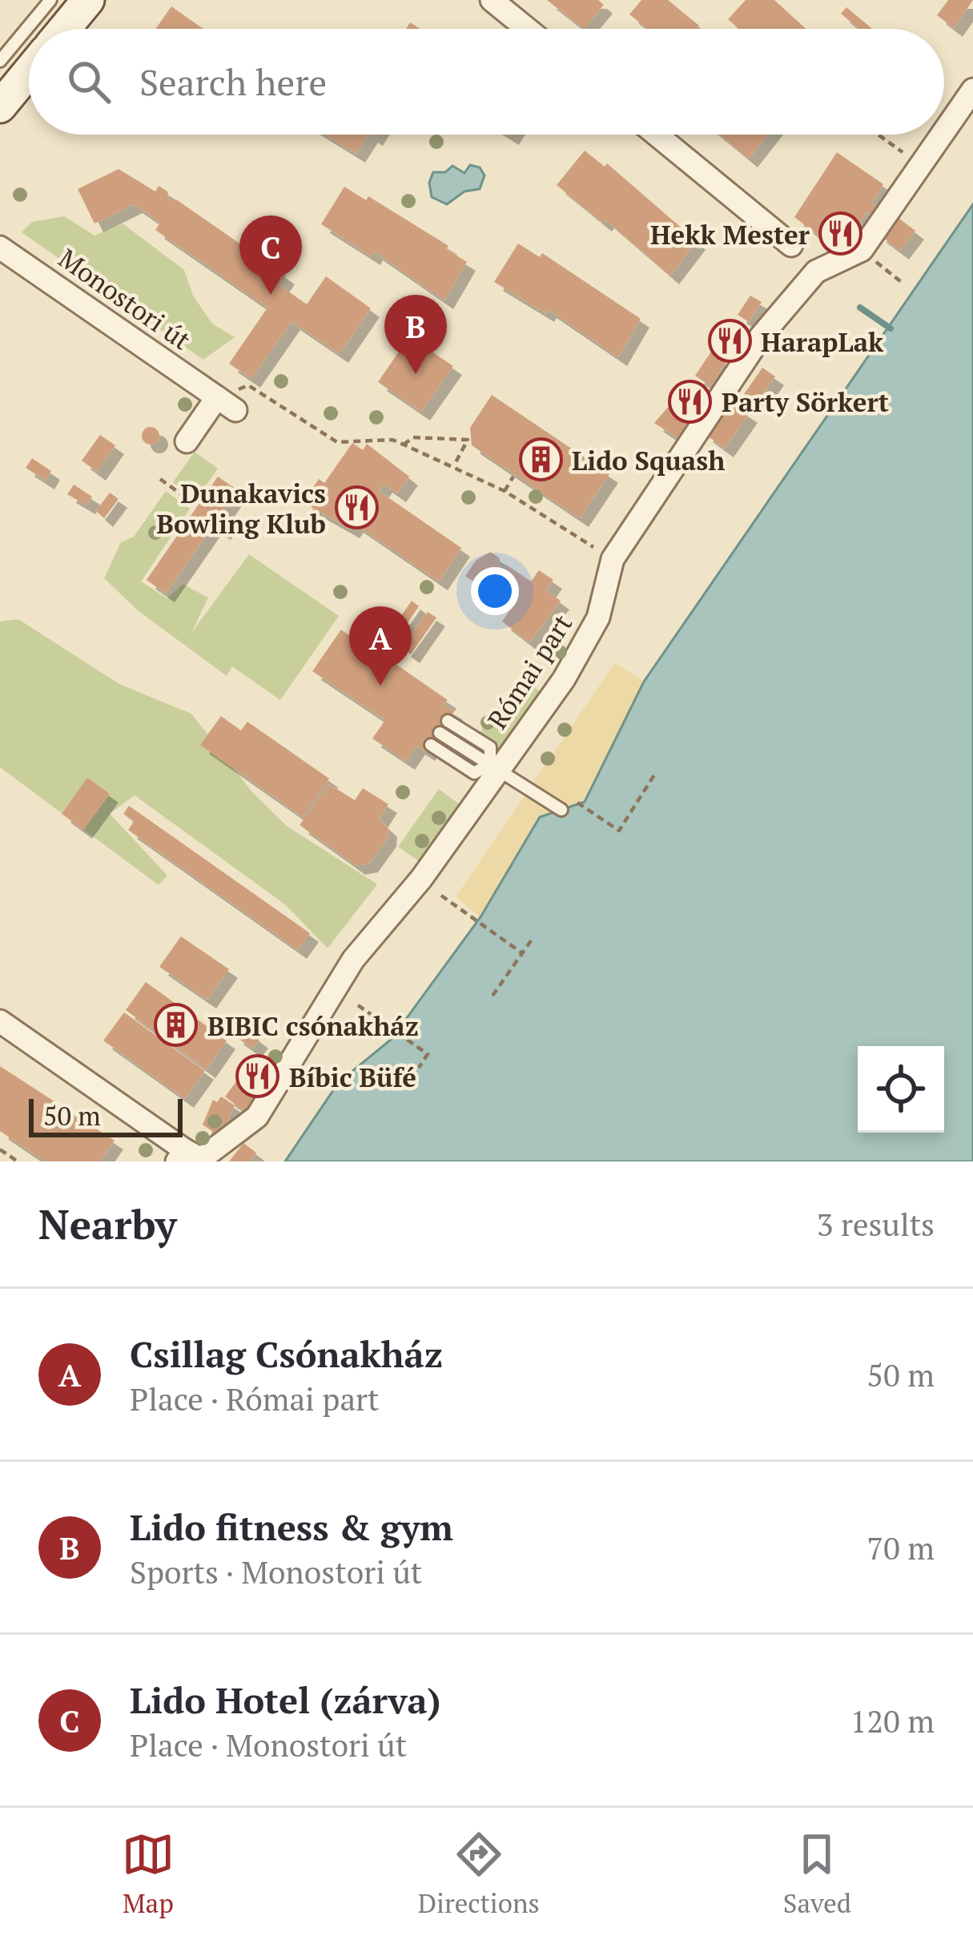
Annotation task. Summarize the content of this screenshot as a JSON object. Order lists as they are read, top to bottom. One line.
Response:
{"streets":{"street":["Monostori út","Római part"]},"places":{"restaurant":["Hekk Mester","HarapLak","Party Sörkert","Dunakavics Bowling Klub","Bíbic Büfé"],"building":["Lido Squash","BIBIC csónakház"]},"scale_bar":"50 m","page":{"search":"Search here","pins":["C","B","A"],"scale":"50 m","heading":["Nearby","3 results"],"list":[{"mark":"A","name":"Csillag Csónakház","note":"Place · Római part","value":"50 m"},{"mark":"B","name":"Lido fitness & gym","note":"Sports · Monostori út","value":"70 m"},{"mark":"C","name":"Lido Hotel (zárva)","note":"Place · Monostori út","value":"120 m"}],"nav":["Map","Directions","Saved"]}}
